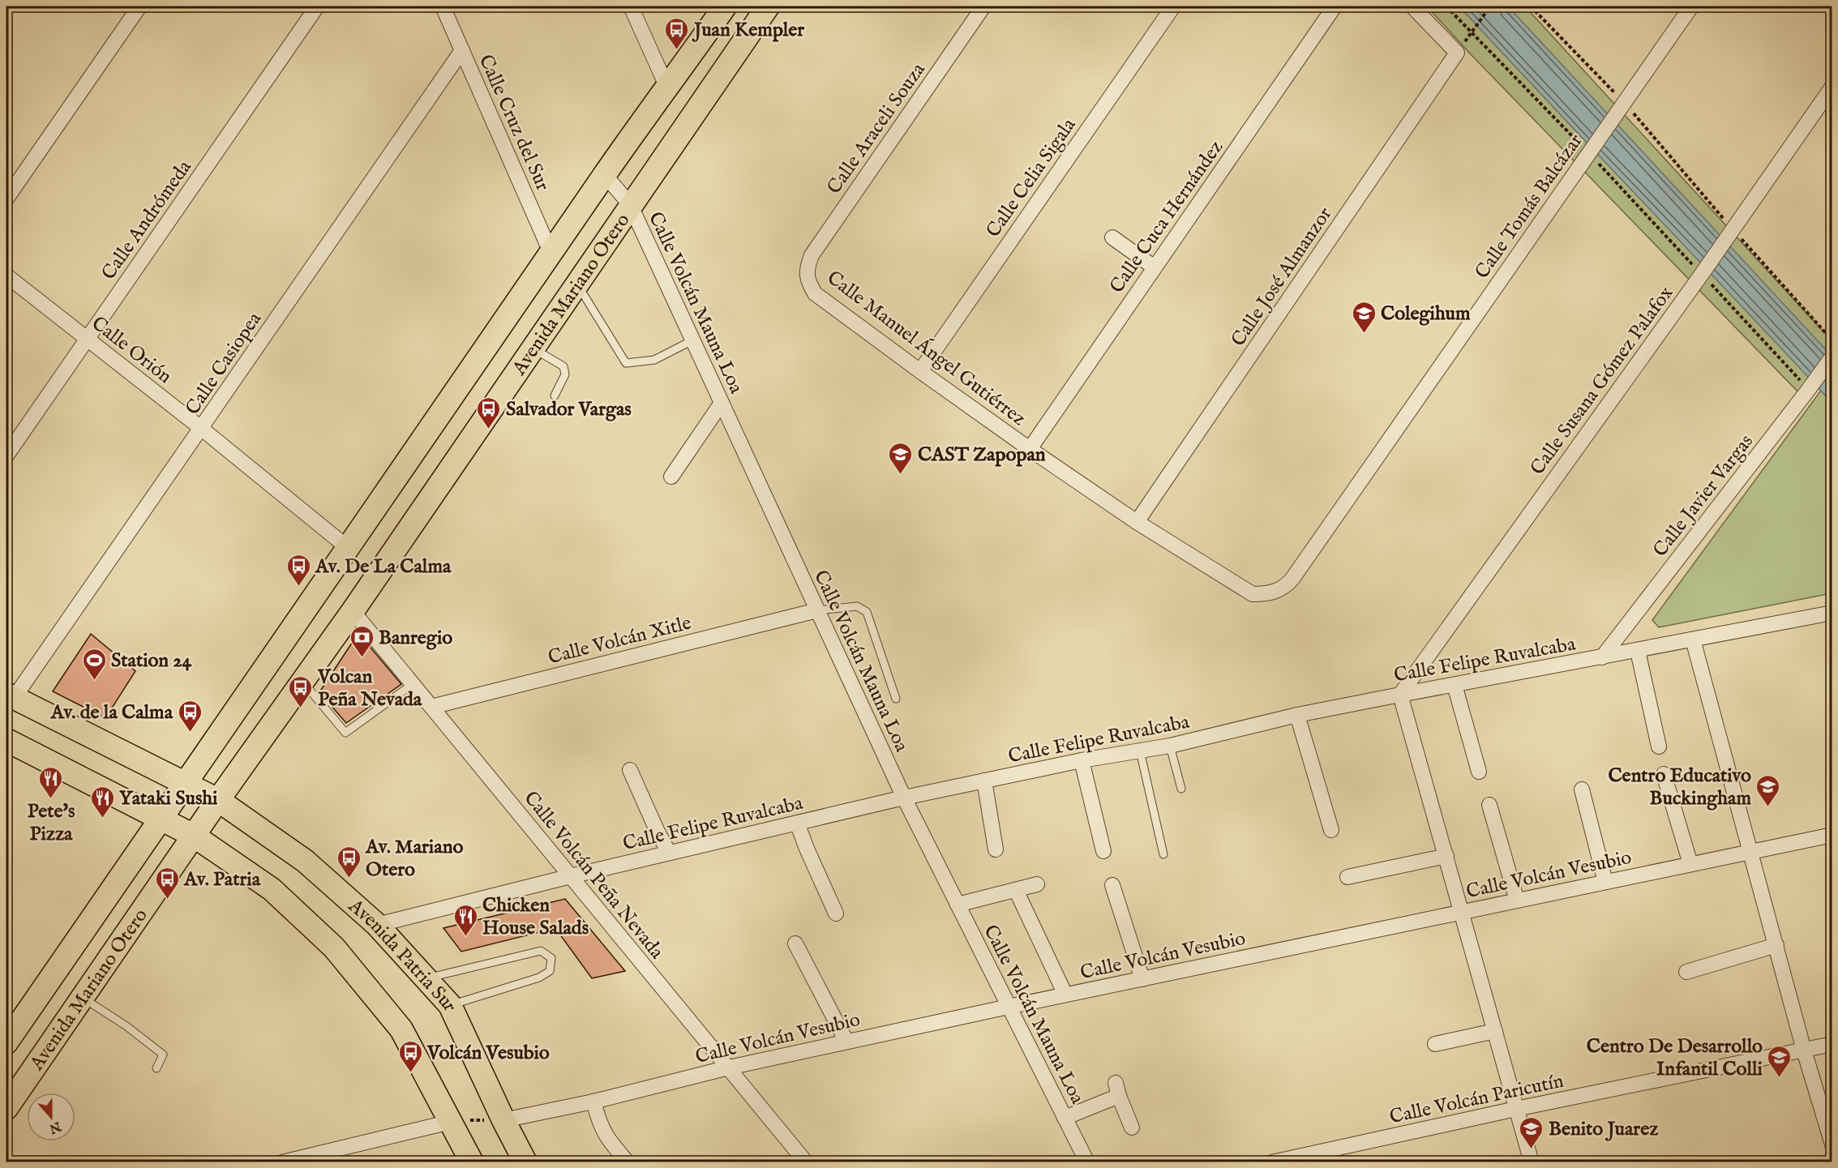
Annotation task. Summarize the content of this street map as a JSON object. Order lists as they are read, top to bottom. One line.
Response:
{"streets":{"main road":["Avenida Mariano Otero","Avenida Patria Sur"],"street":["Calle Cruz del Sur","Calle Araceli Souza","Calle Celia Sigala","Calle Tomás Balcázar","Calle Cuca Hernández","Calle Andrómeda","Calle José Almanzor","Calle Volcán Mauna Loa","Calle Manuel Ángel Gutiérrez","Calle Orión","Calle Casiopea","Calle Susana Gómez Palafox","Calle Javier Vargas","Calle Volcán Xitle","Calle Felipe Ruvalcaba","Calle Volcán Vesubio","Calle Volcán Peña Nevada","Calle Volcán Paricutín"]},"crossings":[["Calle Cruz del Sur","Avenida Mariano Otero"],["Calle Cruz del Sur","Calle Casiopea"],["Calle Araceli Souza","Calle Manuel Ángel Gutiérrez"],["Calle Celia Sigala","Calle Manuel Ángel Gutiérrez"],["Calle Tomás Balcázar","Calle Manuel Ángel Gutiérrez"],["Calle Cuca Hernández","Calle Manuel Ángel Gutiérrez"],["Calle Andrómeda","Calle Orión"],["Calle José Almanzor","Calle Manuel Ángel Gutiérrez"],["Avenida Mariano Otero","Calle Volcán Mauna Loa"],["Avenida Mariano Otero","Calle Orión"],["Avenida Mariano Otero","Calle Volcán Peña Nevada"],["Avenida Mariano Otero","Avenida Patria Sur"],["Calle Volcán Mauna Loa","Calle Volcán Xitle"],["Calle Volcán Mauna Loa","Calle Felipe Ruvalcaba"],["Calle Volcán Mauna Loa","Calle Volcán Vesubio"],["Calle Orión","Calle Casiopea"],["Calle Casiopea","Avenida Patria Sur"],["Calle Susana Gómez Palafox","Calle Felipe Ruvalcaba"],["Calle Javier Vargas","Calle Felipe Ruvalcaba"],["Calle Volcán Xitle","Calle Volcán Peña Nevada"],["Calle Felipe Ruvalcaba","Calle Volcán Peña Nevada"],["Calle Felipe Ruvalcaba","Avenida Patria Sur"],["Calle Volcán Vesubio","Calle Volcán Peña Nevada"],["Calle Volcán Vesubio","Avenida Patria Sur"]],"places":{"bus stop":["Juan Kempler","Salvador Vargas","Av. De La Calma","Volcan Peña Nevada","Av. de la Calma","Av. Mariano Otero","Av. Patria","Volcán Vesubio"],"school or university":["Colegihum","CAST Zapopan","Centro Educativo Buckingham","Centro De Desarrollo Infantil Colli","Benito Juarez"],"bank":["Banregio"],"sports":["Station 24"],"restaurant":["Pete's Pizza","Yataki Sushi","Chicken House Salads"]},"north":"bottom"}
